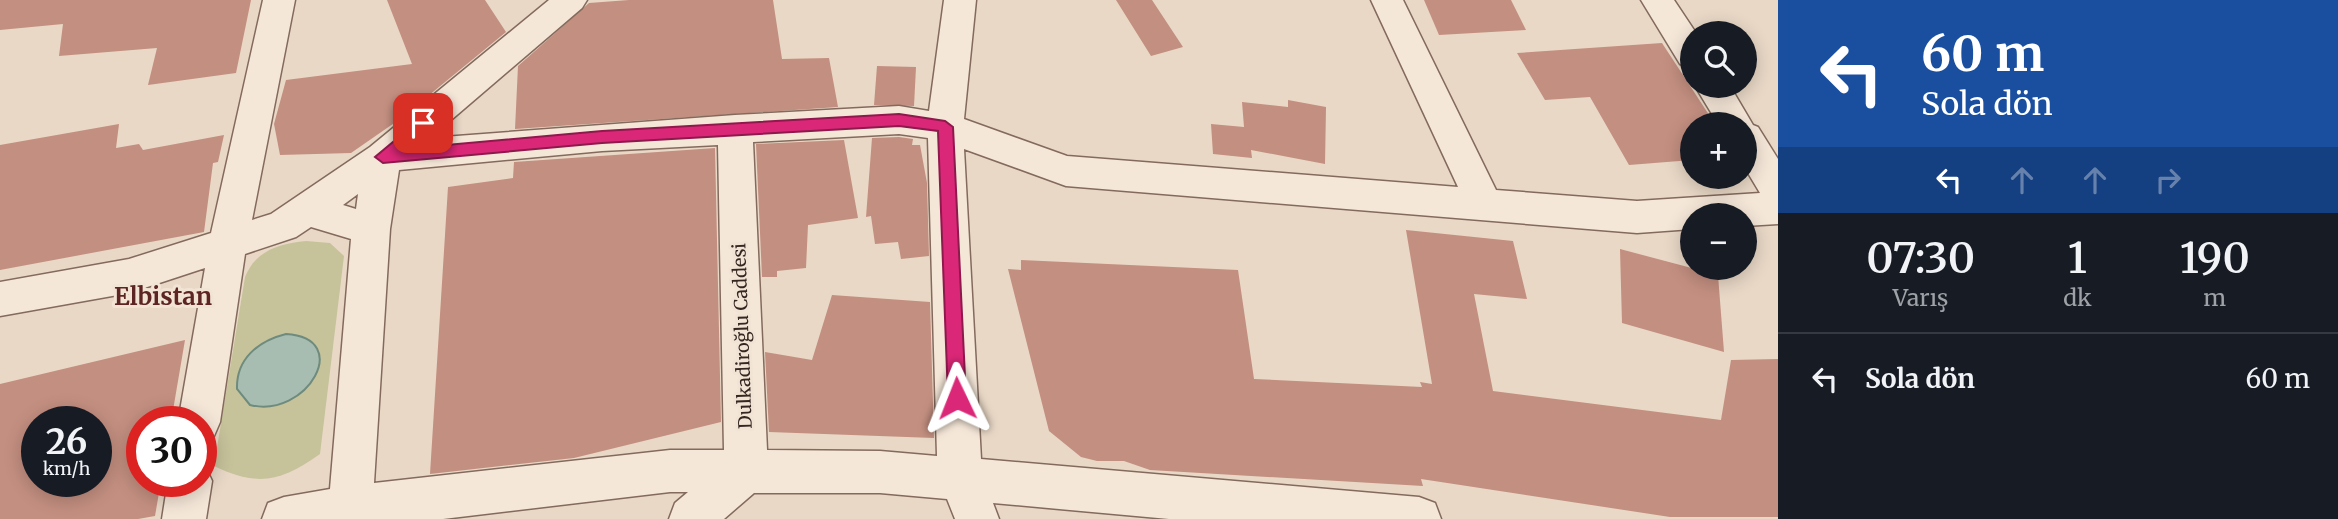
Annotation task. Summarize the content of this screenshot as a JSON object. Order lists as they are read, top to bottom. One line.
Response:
{"streets":{"street":["Dulkadiroğlu Caddesi"]},"districts":["Elbistan"],"page":{"turn":["60 m","Sola dön"],"map_buttons":["+","−"],"eta":["07:30","Varış","1","dk","190","m"],"list":[{"name":"Sola dön","value":"60 m"}],"speed":"26 km/h","limit":"30"}}
